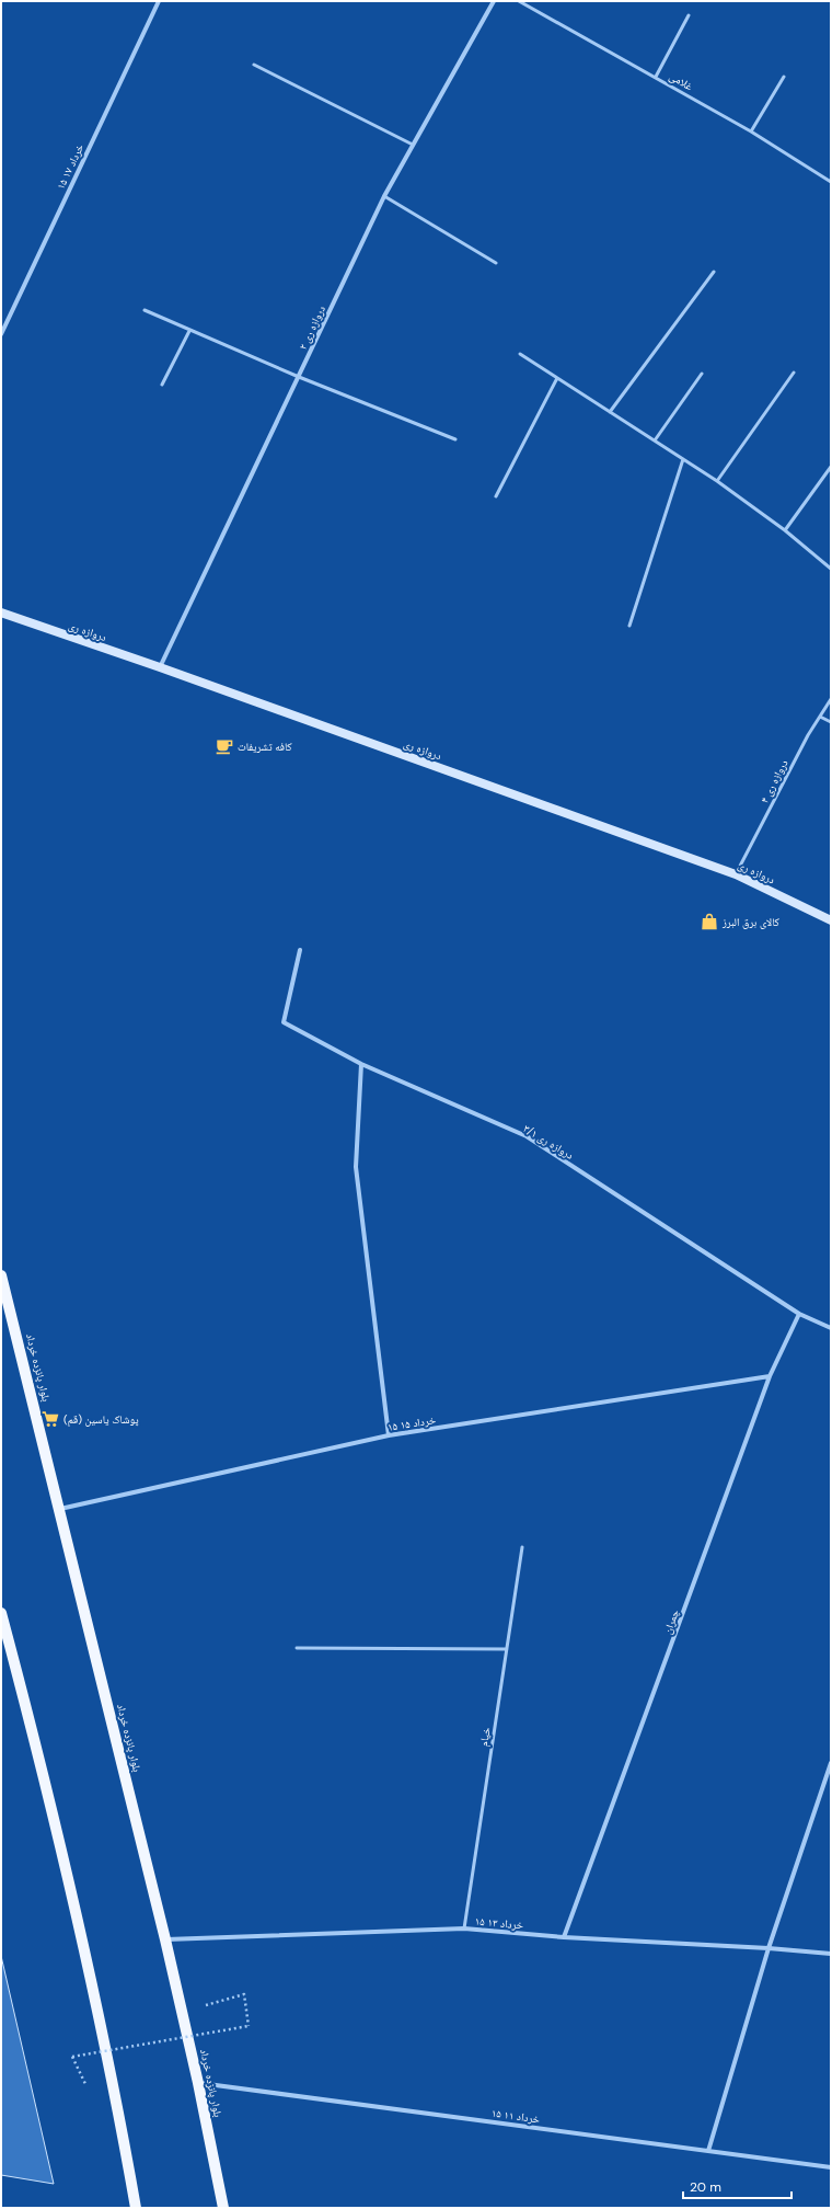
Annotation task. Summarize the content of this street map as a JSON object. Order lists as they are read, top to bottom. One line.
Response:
{"streets":{"main road":["دروازه ری","بلوار پانزده خرداد"],"street":["۱۵ خرداد ۱۷","دروازه ری ۲","دروازه ری ۳/۱","۱۵ خرداد ۱۵","چمران","۱۵ خرداد ۱۳","۱۵ خرداد ۱۱"],"lane":["غلامی","دروازه ری ۴","خیام"]},"crossings":[["دروازه ری ۲","دروازه ری"],["دروازه ری","دروازه ری ۴"],["دروازه ری ۳/۱","چمران"],["بلوار پانزده خرداد","۱۵ خرداد ۱۵"],["بلوار پانزده خرداد","۱۵ خرداد ۱۳"],["بلوار پانزده خرداد","۱۵ خرداد ۱۱"],["۱۵ خرداد ۱۵","چمران"],["چمران","۱۵ خرداد ۱۳"],["خیام","۱۵ خرداد ۱۳"]],"places":{"cafe":["کافه تشریفات"],"shop":["کالای برق البرز"],"supermarket":["پوشاک یاسین (قم)"]},"scale_bar":"20 m"}
